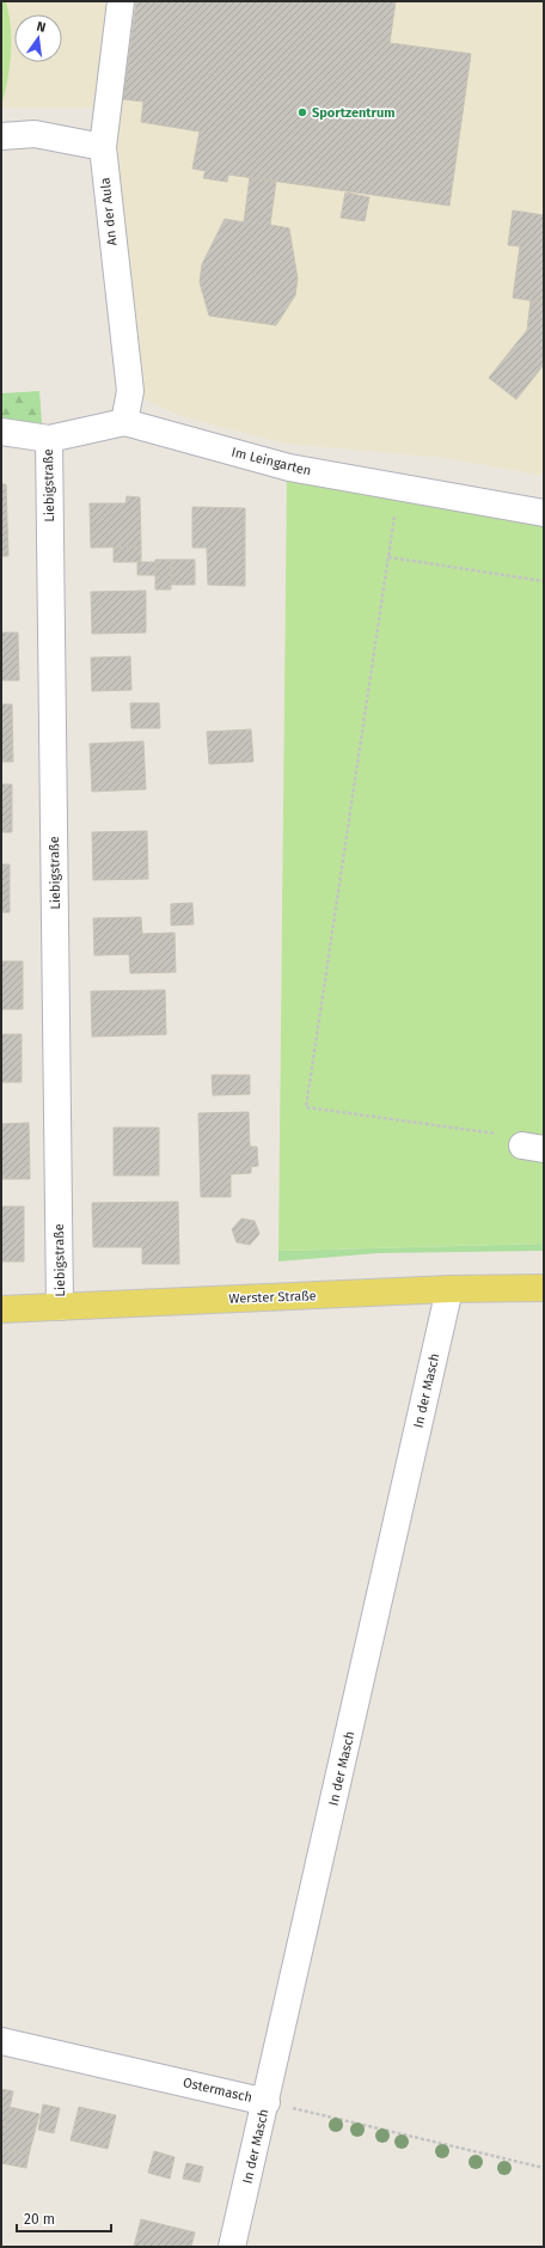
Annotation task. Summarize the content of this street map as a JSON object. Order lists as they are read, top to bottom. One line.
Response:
{"streets":{"main road":["Werster Straße"],"street":["An der Aula","Im Leingarten","Liebigstraße","In der Masch","Ostermasch"]},"crossings":[["An der Aula","Im Leingarten"],["Im Leingarten","Liebigstraße"],["Liebigstraße","Werster Straße"],["Werster Straße","In der Masch"],["In der Masch","Ostermasch"]],"places":["Sportzentrum"],"scale_bar":"20 m","north":"top"}
